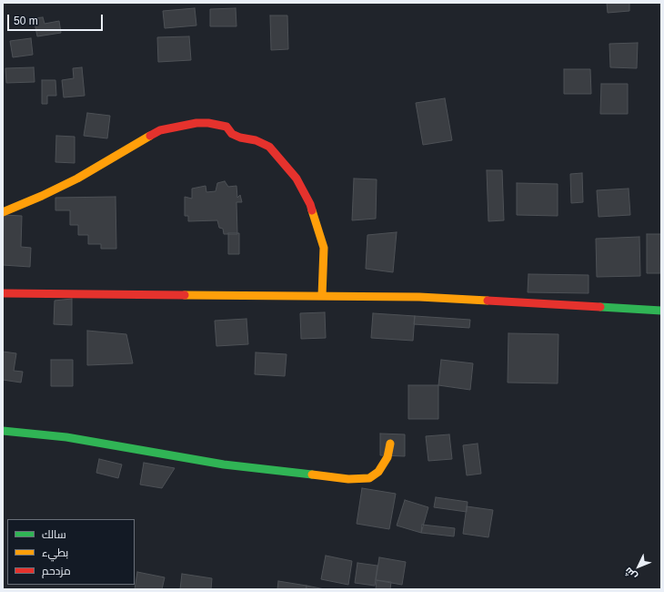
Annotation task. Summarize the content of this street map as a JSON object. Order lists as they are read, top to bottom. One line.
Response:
{"legend":["سالك","بطيء","مزدحم"],"scale_bar":"50 m","north":"bottom left"}
